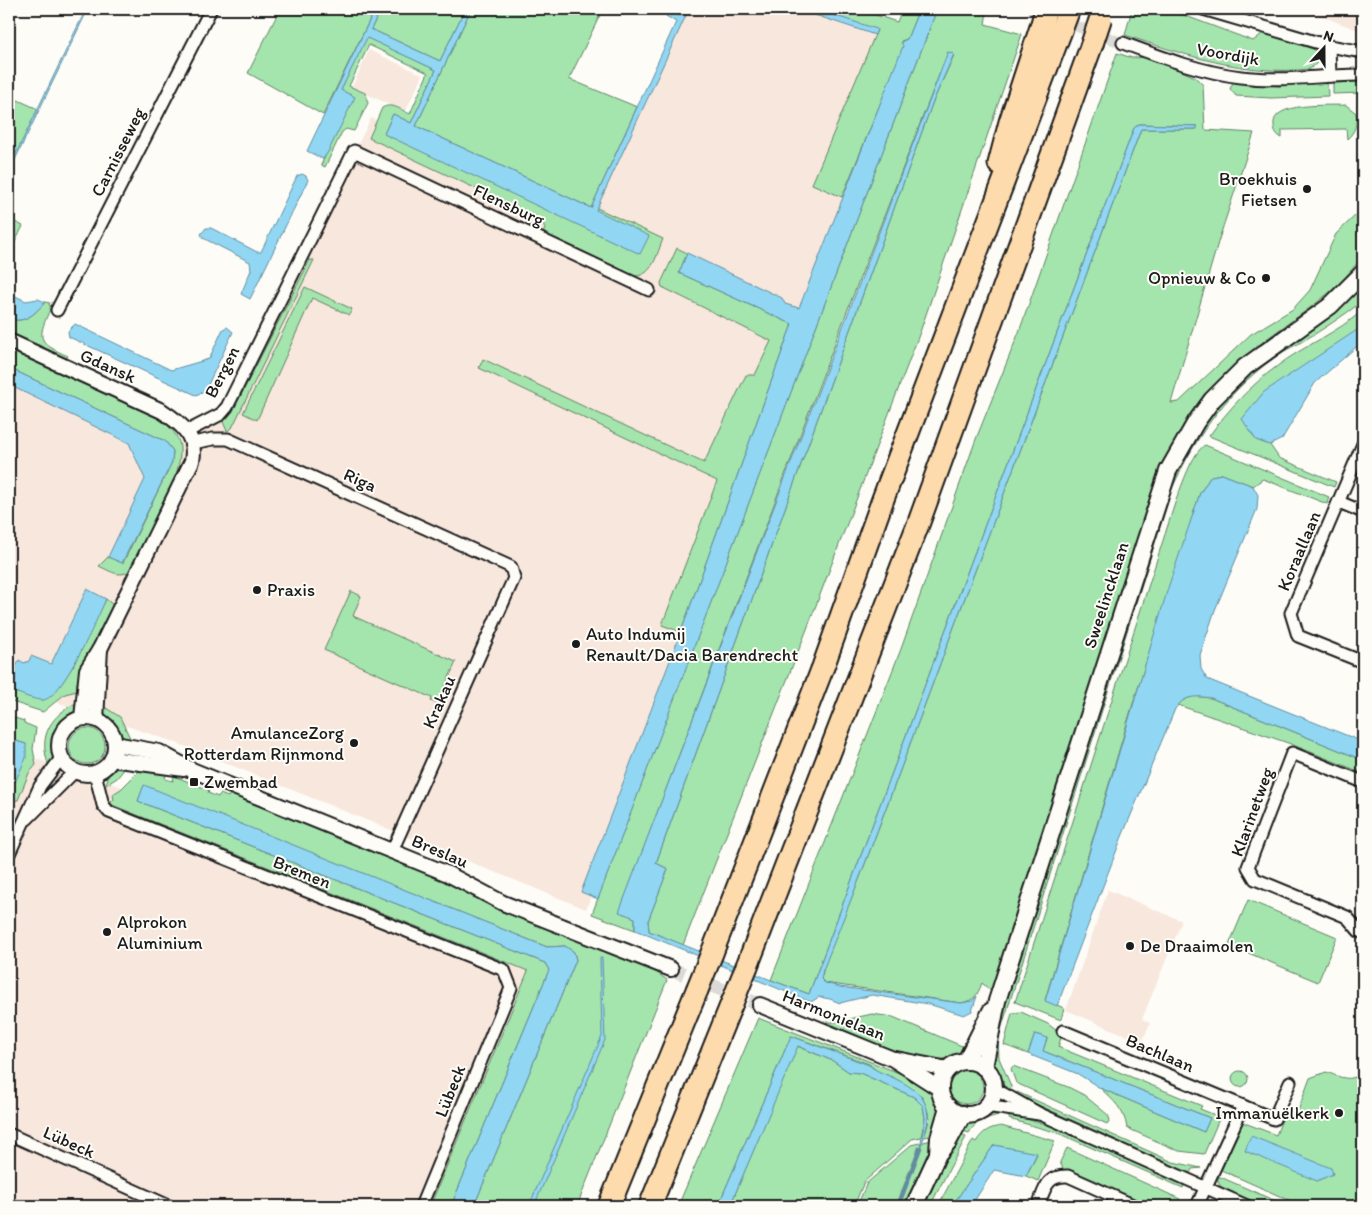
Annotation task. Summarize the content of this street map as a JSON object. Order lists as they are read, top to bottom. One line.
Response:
{"streets":{"main road":["Sweelincklaan"],"street":["Voordijk","Carnisseweg","Flensburg","Gdansk","Bergen","Riga","Koraallaan","Krakau","Klarinetweg","Breslau","Bremen","Harmonielaan","Bachlaan","Lübeck"]},"crossings":[["Flensburg","Bergen"],["Gdansk","Bergen"],["Gdansk","Riga"],["Bergen","Riga"],["Riga","Krakau"],["Sweelincklaan","Harmonielaan"],["Krakau","Breslau"],["Breslau","Bremen"],["Bremen","Lübeck"]],"places":{"other":["Broekhuis Fietsen","Opnieuw & Co","Praxis","Auto Indumij Renault/Dacia Barendrecht","AmulanceZorg Rotterdam Rijnmond","Alprokon Aluminium","De Draaimolen","Immanuëlkerk"],"transit":["Zwembad"]},"north":"top"}
